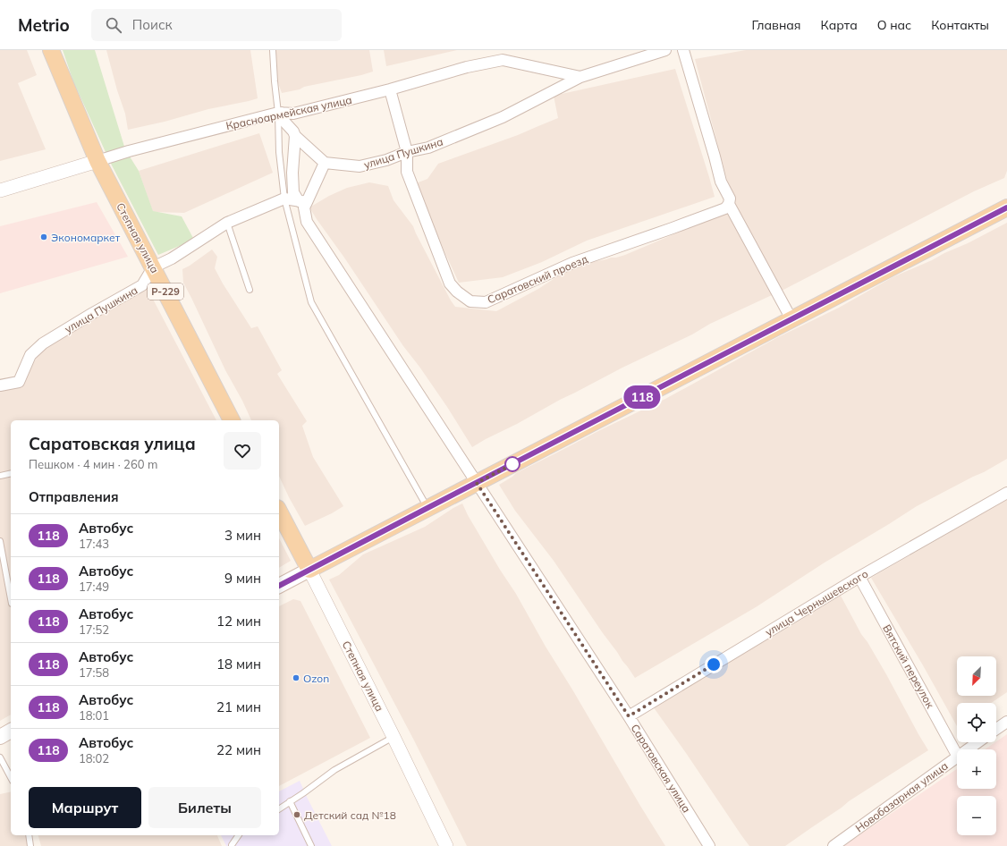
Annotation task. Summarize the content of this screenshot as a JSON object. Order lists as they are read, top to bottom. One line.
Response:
{"streets":{"main road":["Степная улица","Р-229"],"street":["Красноармейская улица","улица Пушкина","Саратовский проезд","улица Чернышевского","Вятский переулок","Саратовская улица","Новобазарная улица"]},"crossings":[["Красноармейская улица","улица Пушкина"],["Красноармейская улица","Степная улица"],["Красноармейская улица","Саратовский проезд"],["улица Пушкина","Степная улица"],["улица Пушкина","Саратовский проезд"],["улица Чернышевского","Вятский переулок"],["улица Чернышевского","Саратовская улица"]],"places":["Экономаркет","Ozon","Детский сад №18"],"lines":["bus line 118"],"north":"bottom left","page":{"header":"Metrio","search":"Поиск","nav":["Главная","Карта","О нас","Контакты"],"on_map":"118","heading":[["Саратовская улица","Пешком · 4 мин · 260 m"],"Отправления"],"list":[{"mark":"118","name":"Автобус","note":"17:43","value":"3 мин"},{"mark":"118","name":"Автобус","note":"17:49","value":"9 мин"},{"mark":"118","name":"Автобус","note":"17:52","value":"12 мин"},{"mark":"118","name":"Автобус","note":"17:58","value":"18 мин"},{"mark":"118","name":"Автобус","note":"18:01","value":"21 мин"},{"mark":"118","name":"Автобус","note":"18:02","value":"22 мин"}],"map_buttons":["+","−"],"buttons":["Маршрут","Билеты"]}}
